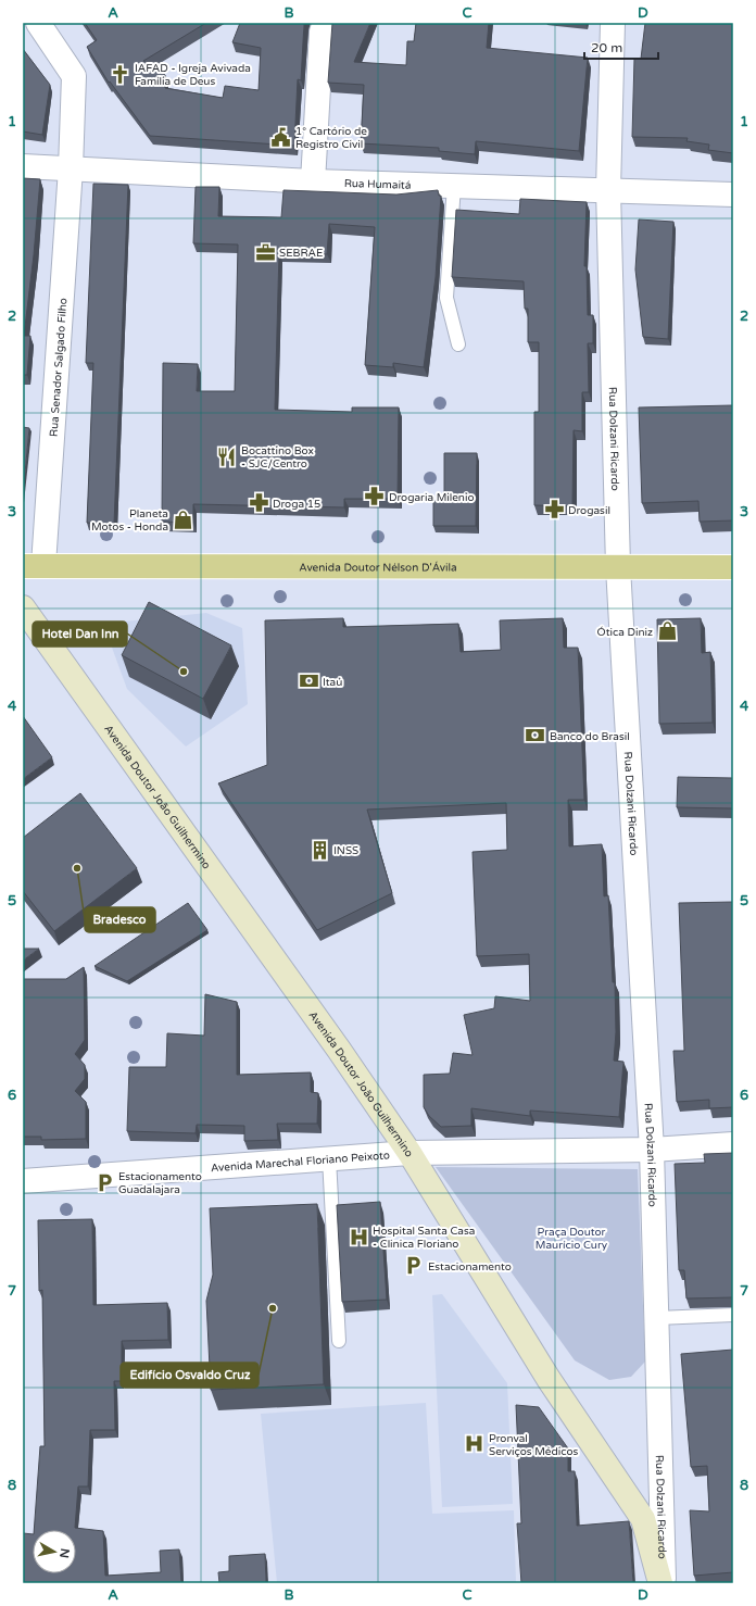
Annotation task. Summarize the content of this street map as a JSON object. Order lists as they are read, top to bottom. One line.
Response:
{"streets":{"main road":["Avenida Doutor Nélson D'Ávila","Avenida Doutor João Guilhermino"],"street":["Rua Humaitá","Rua Senador Salgado Filho","Rua Dolzani Ricardo","Avenida Marechal Floriano Peixoto"]},"crossings":[["Rua Humaitá","Rua Senador Salgado Filho"],["Rua Humaitá","Rua Dolzani Ricardo"],["Rua Senador Salgado Filho","Avenida Doutor Nélson D'Ávila"],["Rua Dolzani Ricardo","Avenida Doutor Nélson D'Ávila"],["Rua Dolzani Ricardo","Avenida Marechal Floriano Peixoto"],["Avenida Doutor João Guilhermino","Avenida Marechal Floriano Peixoto"]],"parks":["Praça Doutor Maurício Cury"],"places":{"church":["IAFAD - Igreja Avivada Família de Deus"],"public building":["1° Cartório de Registro Civil"],"office":["SEBRAE"],"restaurant":["Bocattino Box - SJC/Centro"],"pharmacy":["Drogaria Milenio","Droga 15","Drogasil"],"shop":["Planeta Motos - Honda","Ótica Diniz"],"other":["Hotel Dan Inn","Bradesco","Edifício Osvaldo Cruz"],"bank":["Itaú","Banco do Brasil"],"building":["INSS"],"parking":["Estacionamento Guadalajara","Estacionamento"],"hospital":["Hospital Santa Casa - Clinica Floriano","Pronval Serviços Médicos"]},"scale_bar":"20 m","north":"right","grid":{"columns":["A","B","C","D"],"rows":["1","2","3","4","5","6","7","8"]}}
